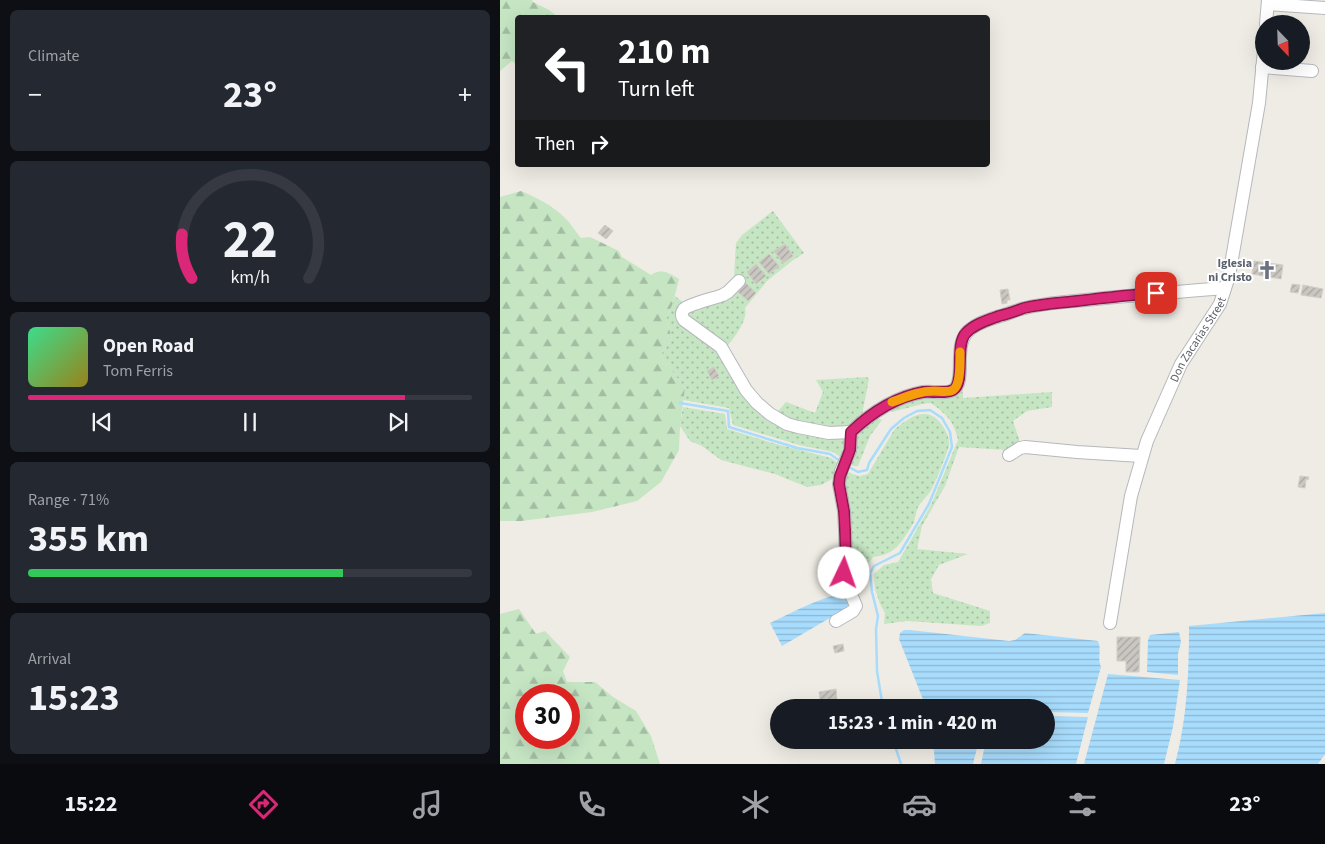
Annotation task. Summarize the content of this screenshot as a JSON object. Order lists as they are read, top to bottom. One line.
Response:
{"streets":{"street":["Don Zacarias Street"]},"places":{"church":["Iglesia ni Cristo"]},"north":"bottom right","page":{"tile":["Climate",["Range · 71%","355 km"],["Arrival","15:23"]],"turn":["210 m","Turn left"],"heat":["−","23°","+"],"then":"Then","song":["Open Road","Tom Ferris"],"limit":"30","trip":"15:23 · 1 min · 420 m","tabs":["15:22","23°"],"gauge":["22","km/h"]}}
